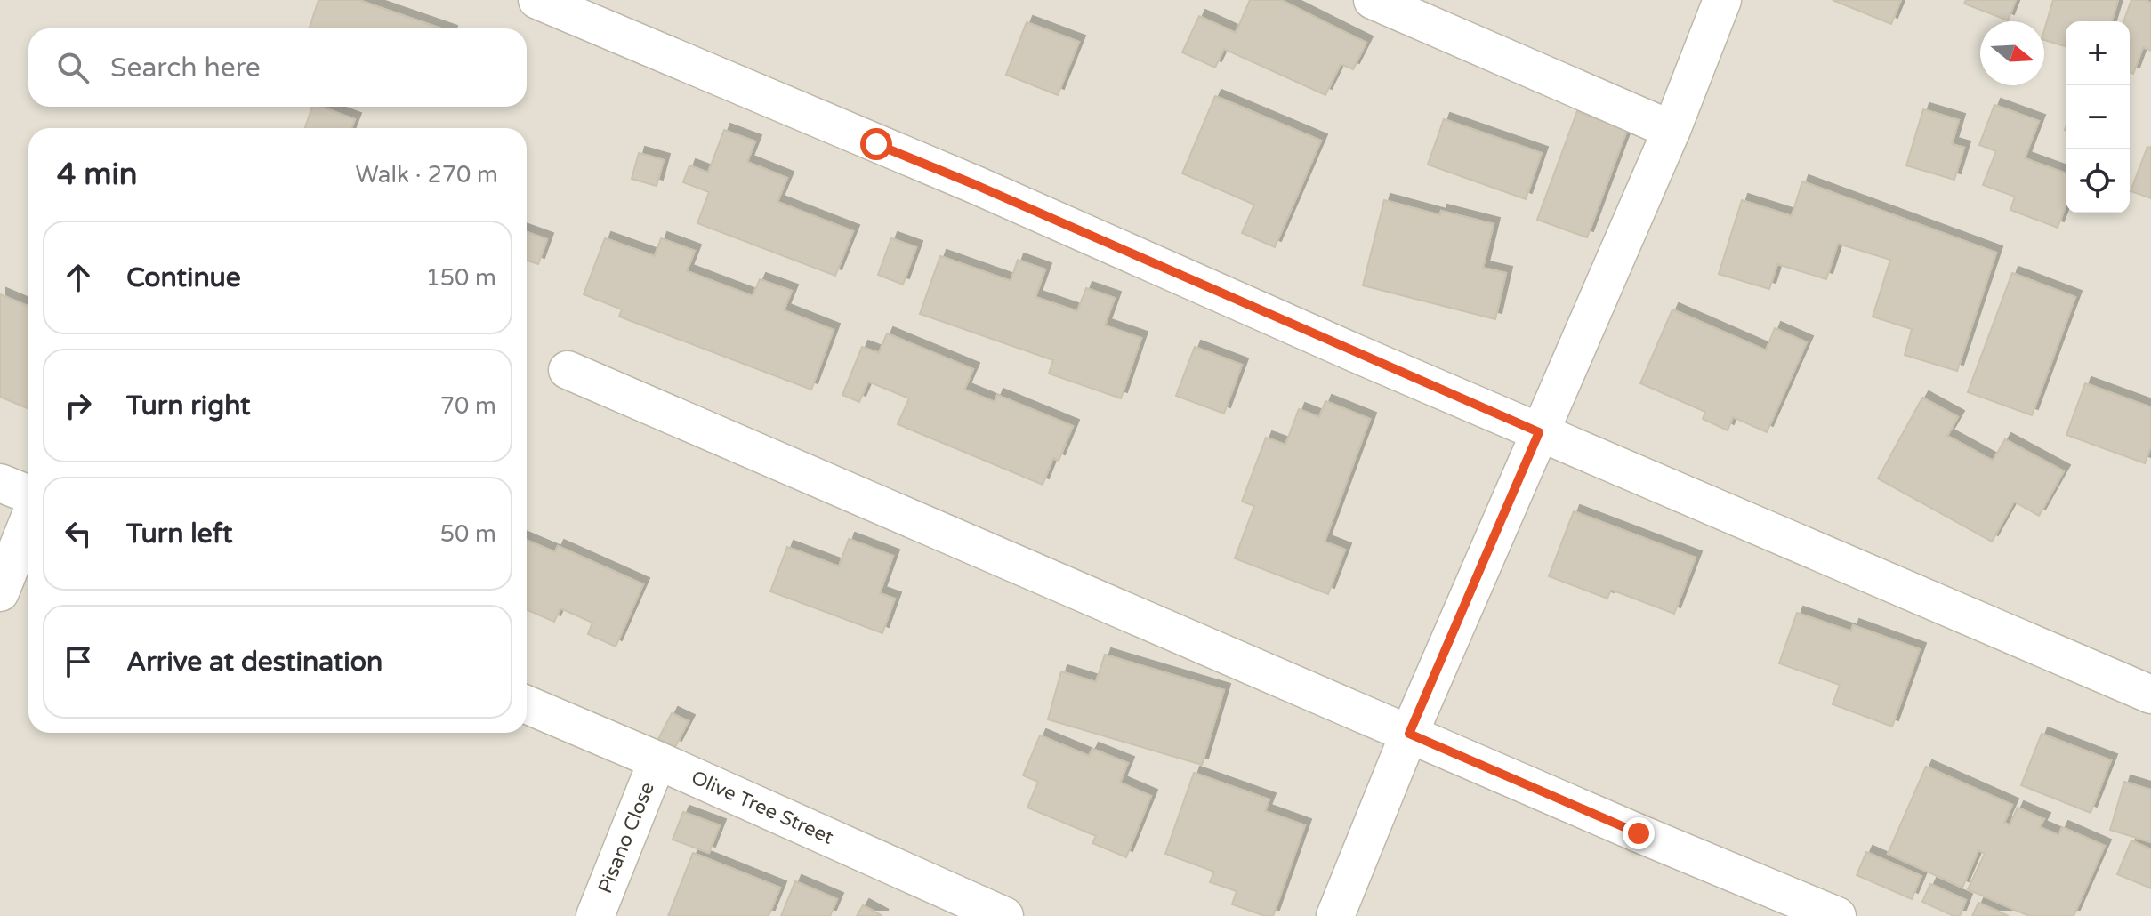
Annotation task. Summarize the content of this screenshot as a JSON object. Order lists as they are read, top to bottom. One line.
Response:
{"streets":{"street":["Olive Tree Street","Pisano Close"]},"crossings":[["Olive Tree Street","Pisano Close"]],"north":"right","page":{"map_buttons":["+","−"],"search":"Search here","heading":["4 min","Walk · 270 m"],"list":[["Continue","150 m"],["Turn right","70 m"],["Turn left","50 m"],"Arrive at destination"]}}
